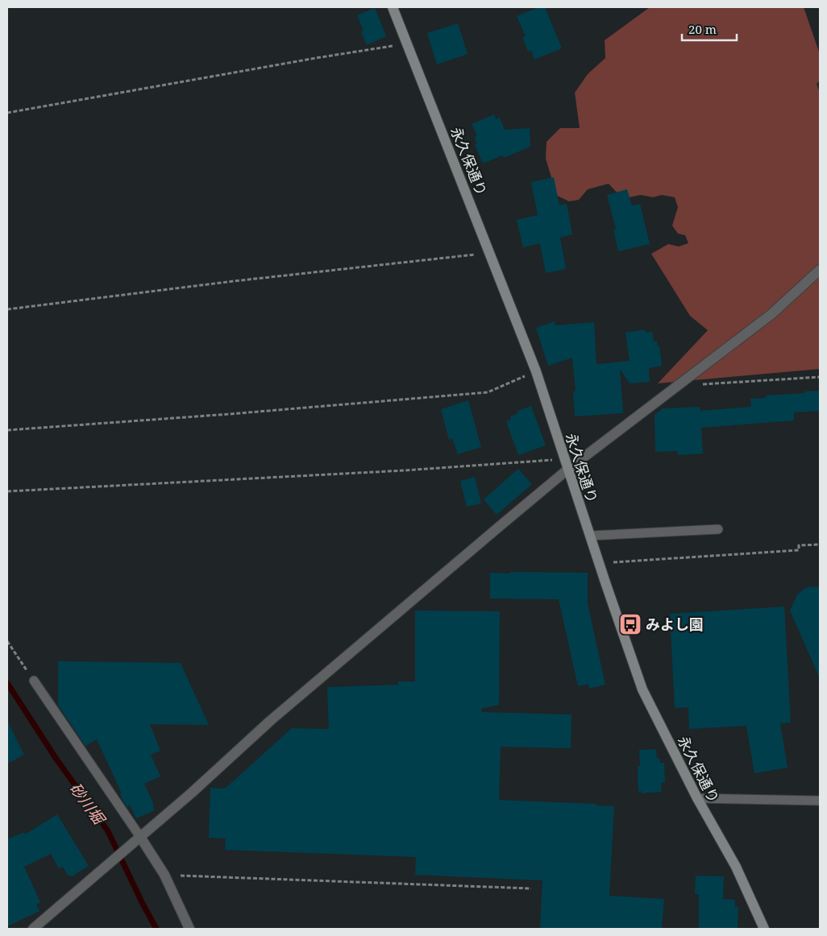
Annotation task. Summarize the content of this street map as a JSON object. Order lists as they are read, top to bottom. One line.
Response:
{"streets":{"street":["永久保通り"]},"water":["砂川堀"],"places":{"bus stop":["みよし園"]},"scale_bar":"20 m"}
